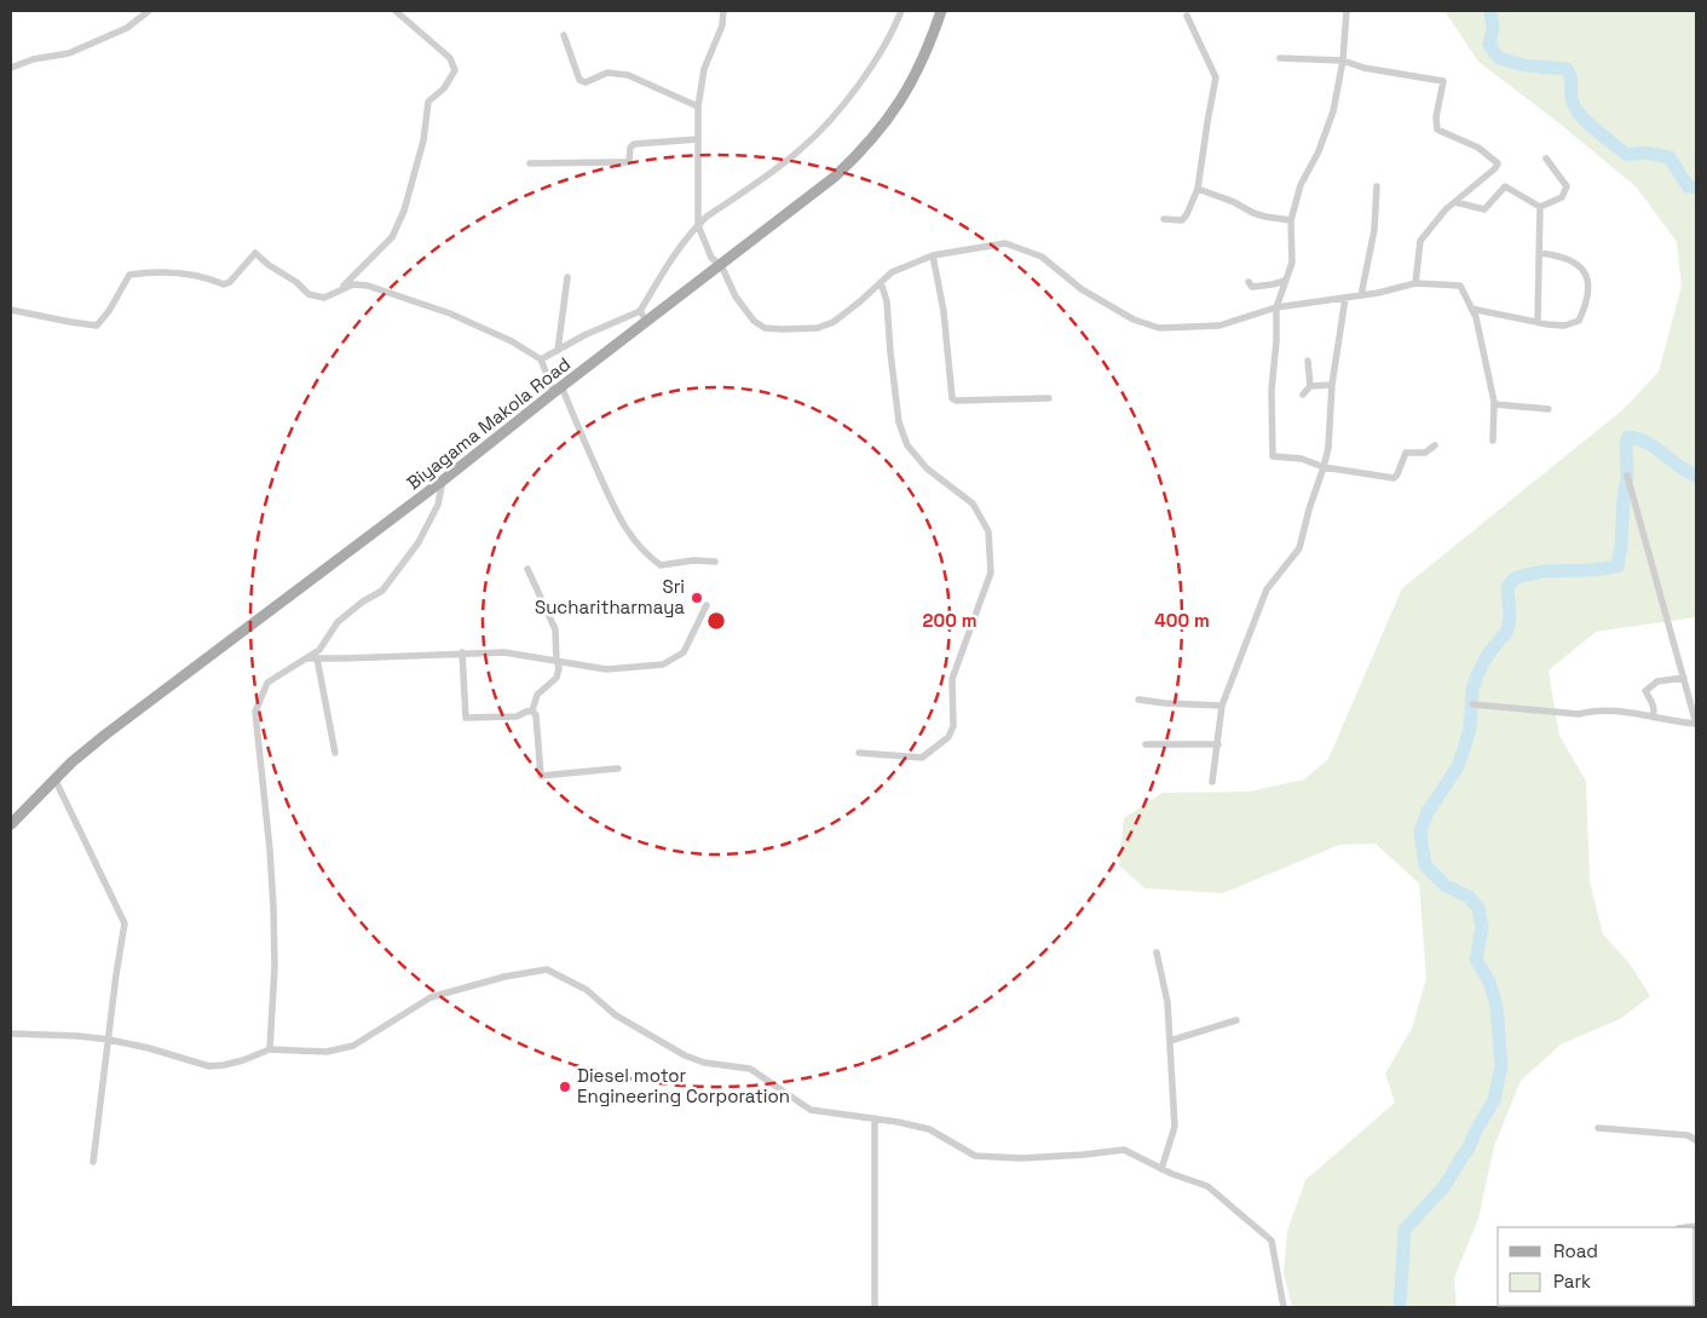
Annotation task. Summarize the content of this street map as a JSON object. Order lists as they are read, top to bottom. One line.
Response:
{"streets":{"main road":["Biyagama Makola Road"]},"places":["Sri Sucharitharmaya","Diesel motor Engineering Corporation"],"legend":["Road","Park"],"rings":["200 m","400 m"]}
